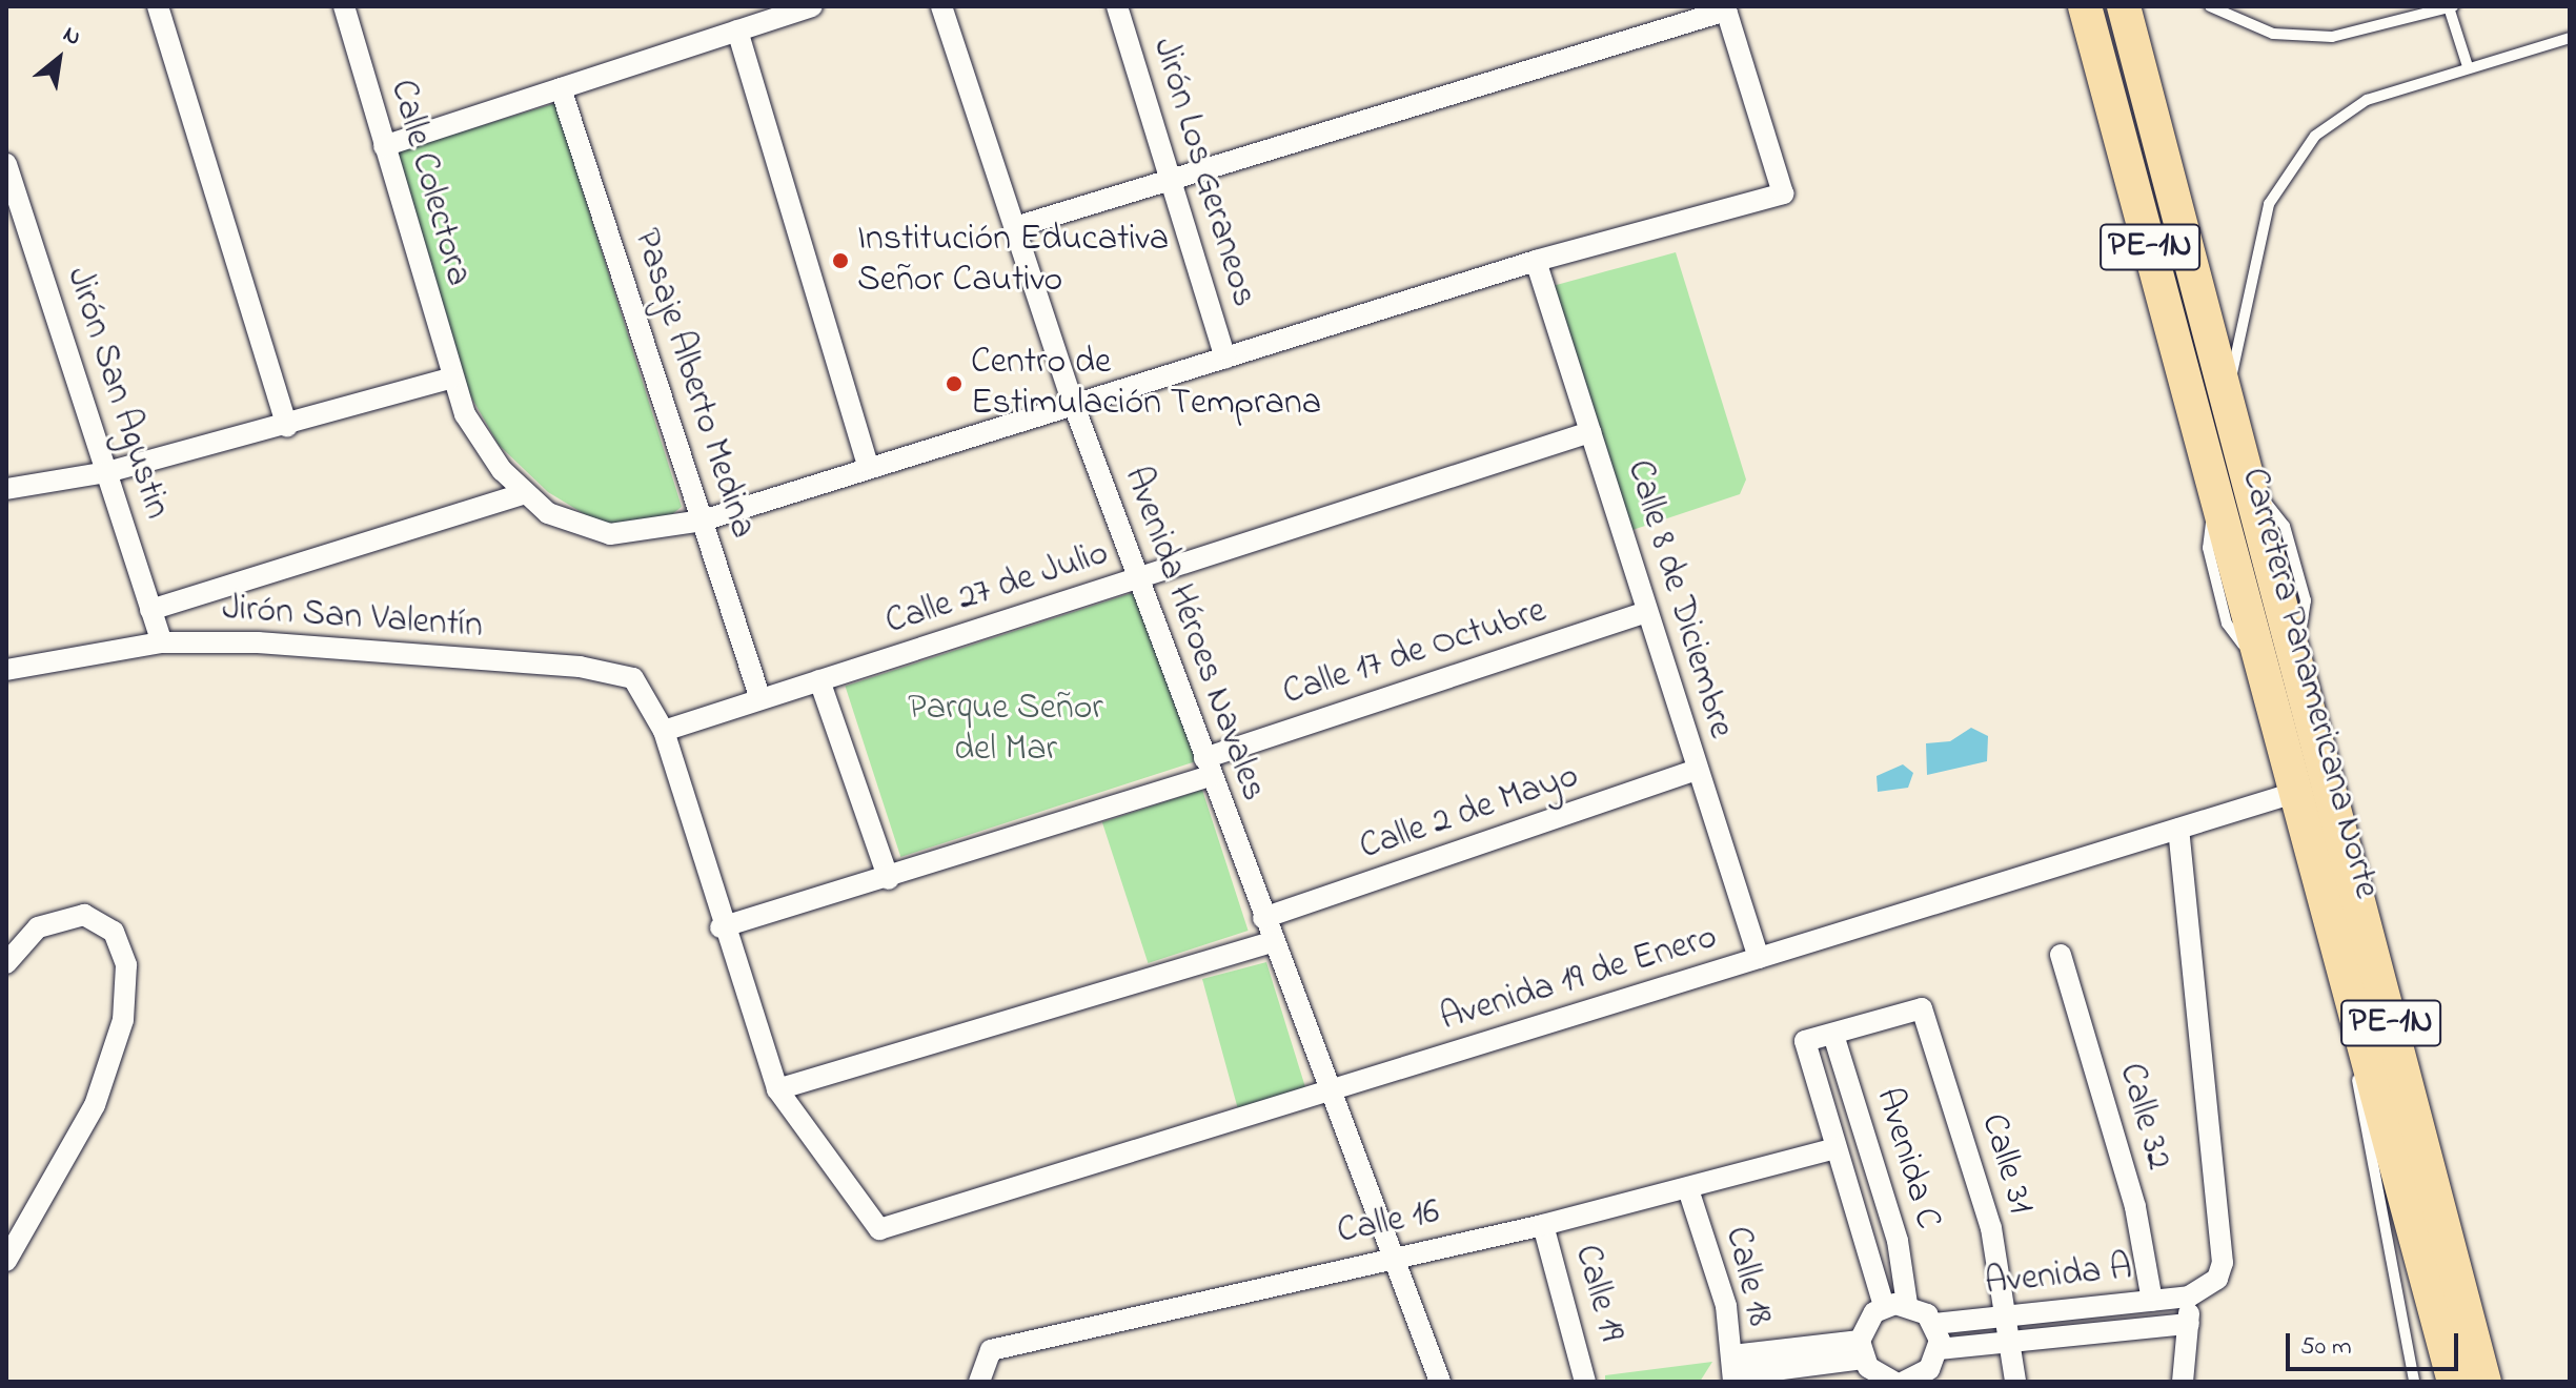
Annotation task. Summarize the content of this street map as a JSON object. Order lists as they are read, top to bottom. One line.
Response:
{"streets":{"highway":["PE-1N","Carretera Panamericana Norte"],"street":["Jirón Los Geraneos","Calle Colectora","Pasaje Alberto Medina","Jirón San Agustin","Calle 27 de Julio","Calle 8 de Diciembre","Jirón San Valentín","Avenida Héroes Navales","Calle 17 de Octubre","Calle 2 de Mayo","Avenida 19 de Enero","Calle 32","Avenida C","Calle 31","Calle 16","Calle 18","Avenida A","Calle 19"]},"crossings":[["Jirón Los Geraneos","Calle Colectora"],["Calle Colectora","Pasaje Alberto Medina"],["Calle Colectora","Calle 8 de Diciembre"],["Calle Colectora","Avenida Héroes Navales"],["Pasaje Alberto Medina","Calle 27 de Julio"],["Jirón San Agustin","Jirón San Valentín"],["Calle 27 de Julio","Calle 8 de Diciembre"],["Calle 27 de Julio","Jirón San Valentín"],["Calle 27 de Julio","Avenida Héroes Navales"],["Calle 8 de Diciembre","Calle 17 de Octubre"],["Calle 8 de Diciembre","Calle 2 de Mayo"],["Calle 8 de Diciembre","Avenida 19 de Enero"],["Jirón San Valentín","Calle 17 de Octubre"],["Jirón San Valentín","Avenida 19 de Enero"],["Avenida Héroes Navales","Calle 17 de Octubre"],["Avenida Héroes Navales","Calle 2 de Mayo"],["Avenida Héroes Navales","Avenida 19 de Enero"],["Avenida Héroes Navales","Calle 16"],["Carretera Panamericana Norte","Avenida 19 de Enero"],["Calle 32","Avenida A"],["Avenida C","Calle 31"],["Avenida C","Calle 16"],["Calle 31","Avenida A"],["Calle 16","Calle 18"],["Calle 16","Calle 19"]],"parks":["Parque Señor del Mar"],"places":["Institución Educativa Señor Cautivo","Centro de Estimulación Temprana"],"scale_bar":"50 m","north":"top right"}
